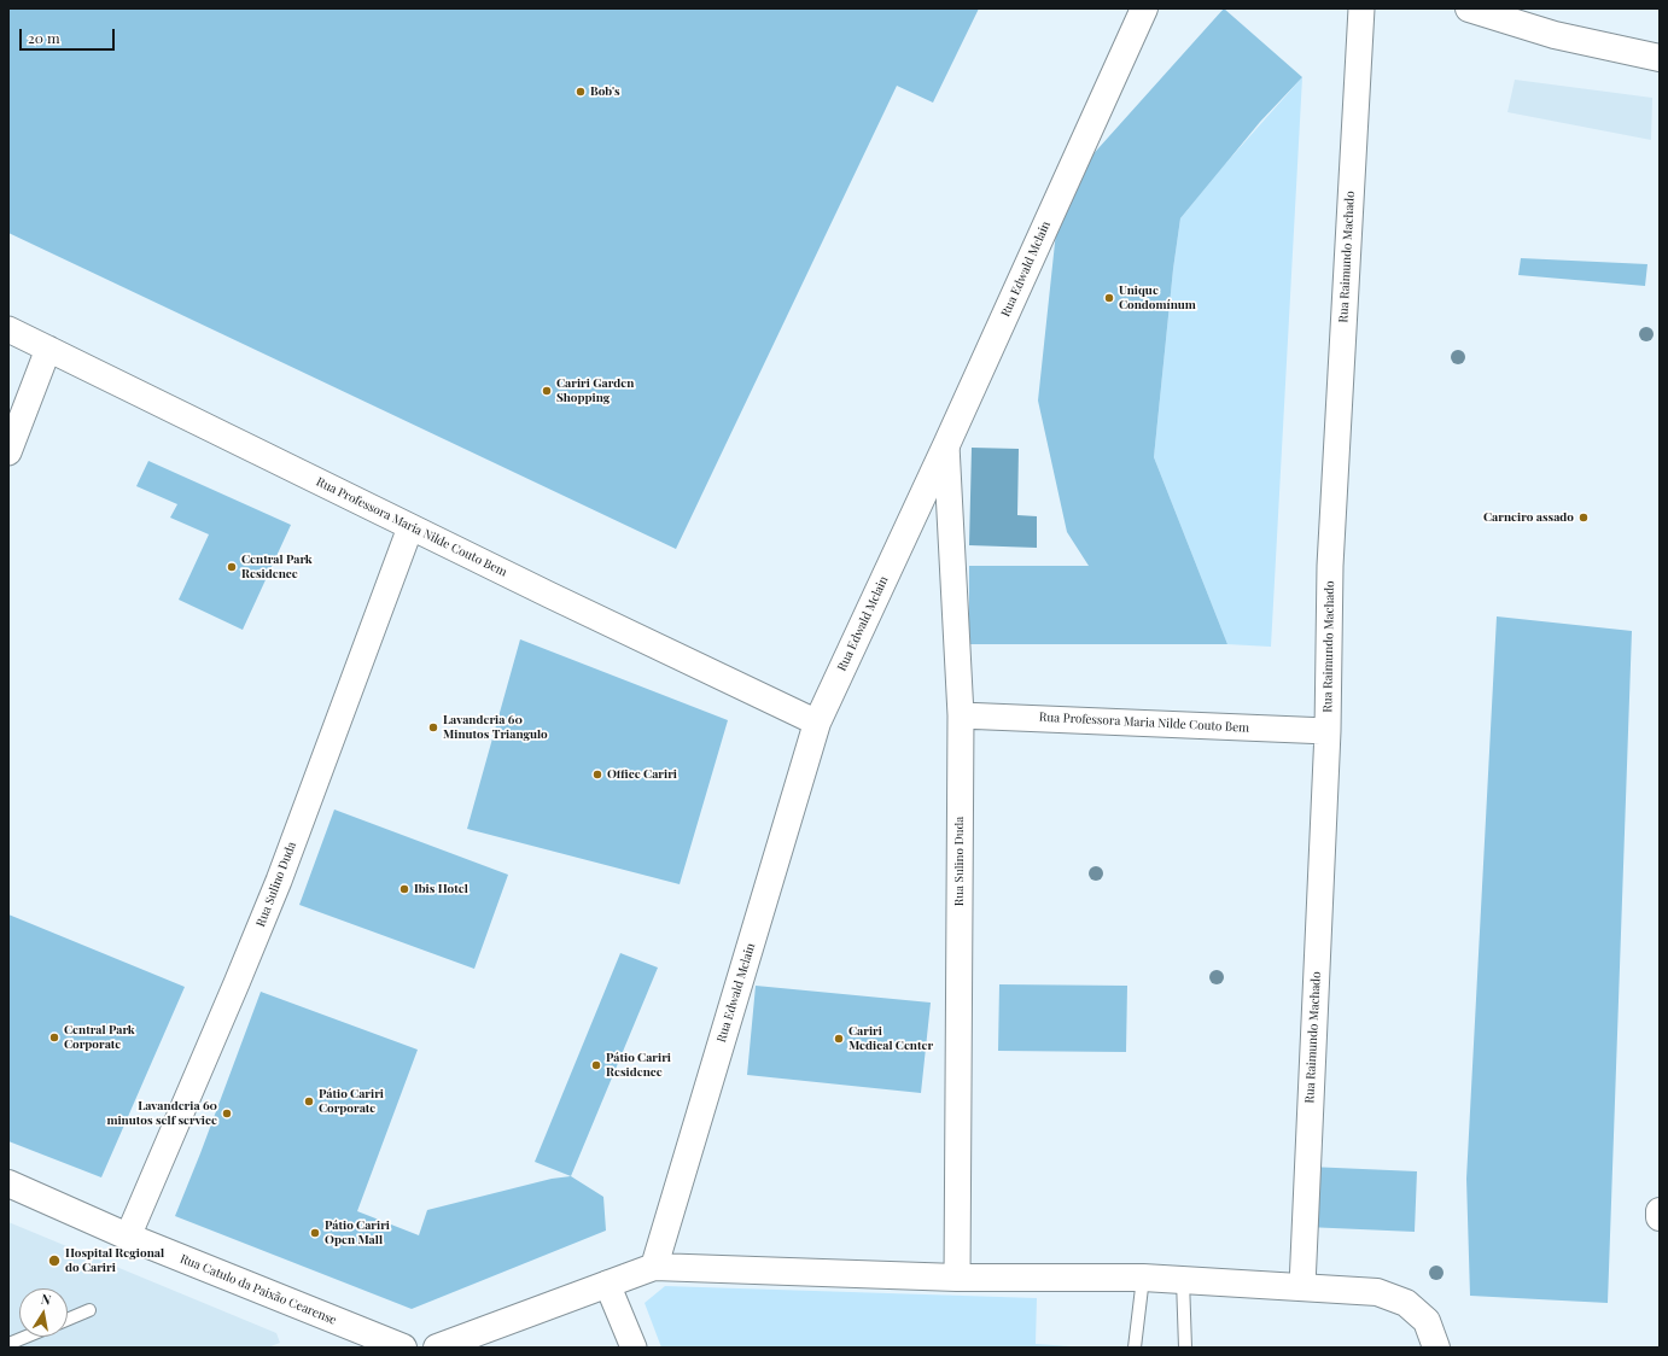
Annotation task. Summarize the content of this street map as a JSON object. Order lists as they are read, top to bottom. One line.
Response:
{"streets":{"street":["Rua Raimundo Machado","Rua Edwald Mclain","Rua Professora Maria Nilde Couto Bem","Rua Sulino Duda","Rua Catulo da Paixão Cearense"]},"crossings":[["Rua Raimundo Machado","Rua Professora Maria Nilde Couto Bem"],["Rua Edwald Mclain","Rua Professora Maria Nilde Couto Bem"],["Rua Edwald Mclain","Rua Sulino Duda"],["Rua Professora Maria Nilde Couto Bem","Rua Sulino Duda"],["Rua Sulino Duda","Rua Catulo da Paixão Cearense"]],"places":["Bob's","Unique Condomínum","Cariri Garden Shopping","Carneiro assado","Central Park Residence","Lavanderia 60 Minutos Triangulo","Office Cariri","Ibis Hotel","Central Park Corporate","Cariri Medical Center","Pátio Cariri Residence","Pátio Cariri Corporate","Lavanderia 60 minutos self service","Pátio Cariri Open Mall","Hospital Regional do Cariri"],"scale_bar":"20 m","north":"top"}
